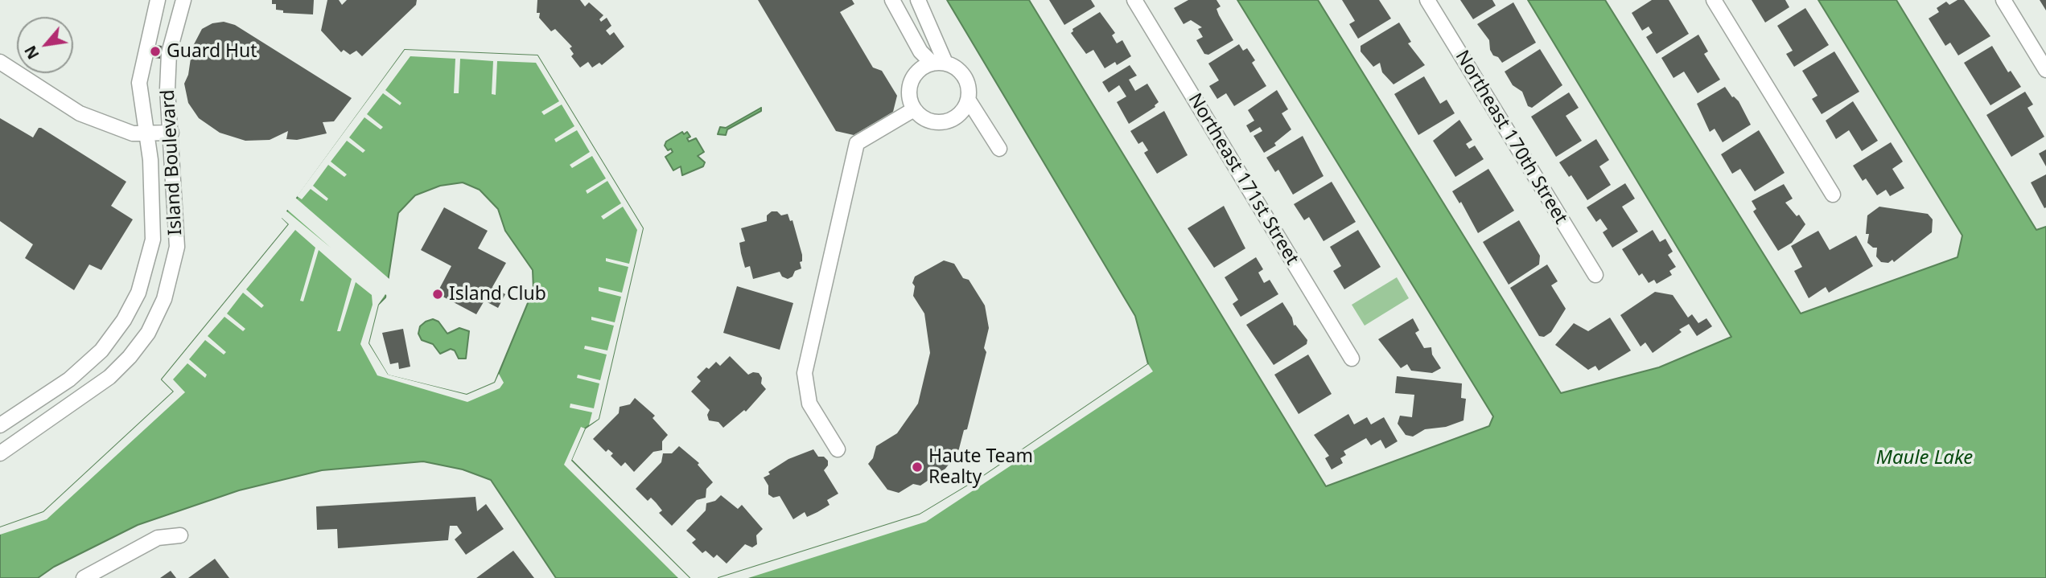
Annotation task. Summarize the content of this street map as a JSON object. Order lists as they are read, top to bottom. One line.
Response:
{"streets":{"street":["Northeast 170th Street","Island Boulevard","Northeast 171st Street"]},"water":["Maule Lake"],"places":["Guard Hut","Island Club","Haute Team Realty"],"north":"bottom left"}
